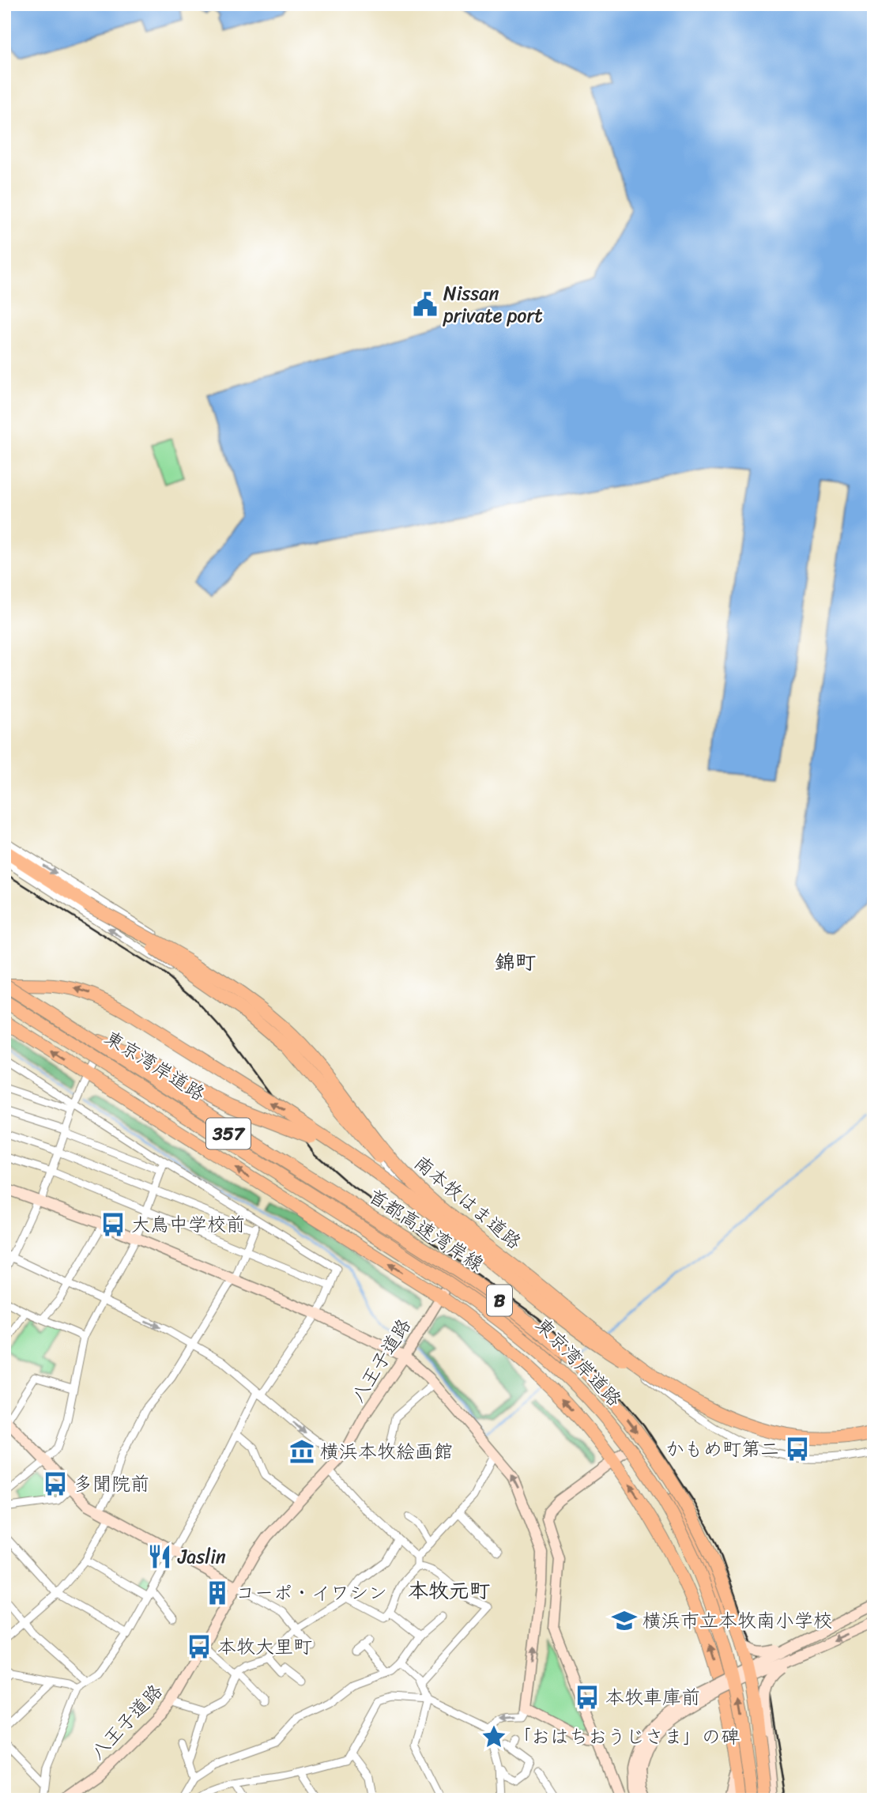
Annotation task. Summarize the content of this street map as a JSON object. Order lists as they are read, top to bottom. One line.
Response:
{"streets":{"highway":["東京湾岸道路","357","南本牧はま道路","首都高速湾岸線","B"],"street":["八王子道路"]},"crossings":[["東京湾岸道路","首都高速湾岸線"],["東京湾岸道路","八王子道路"]],"districts":["錦町","本牧元町"],"places":{"public building":["Nissan private port"],"bus stop":["大鳥中学校前","かもめ町第二","多聞院前","本牧大里町","本牧車庫前"],"museum":["横浜本牧絵画館"],"restaurant":["Jaslin"],"building":["コーポ・イワシン"],"school or university":["横浜市立本牧南小学校"],"place":["「おはちおうじさま」の碑"]}}
